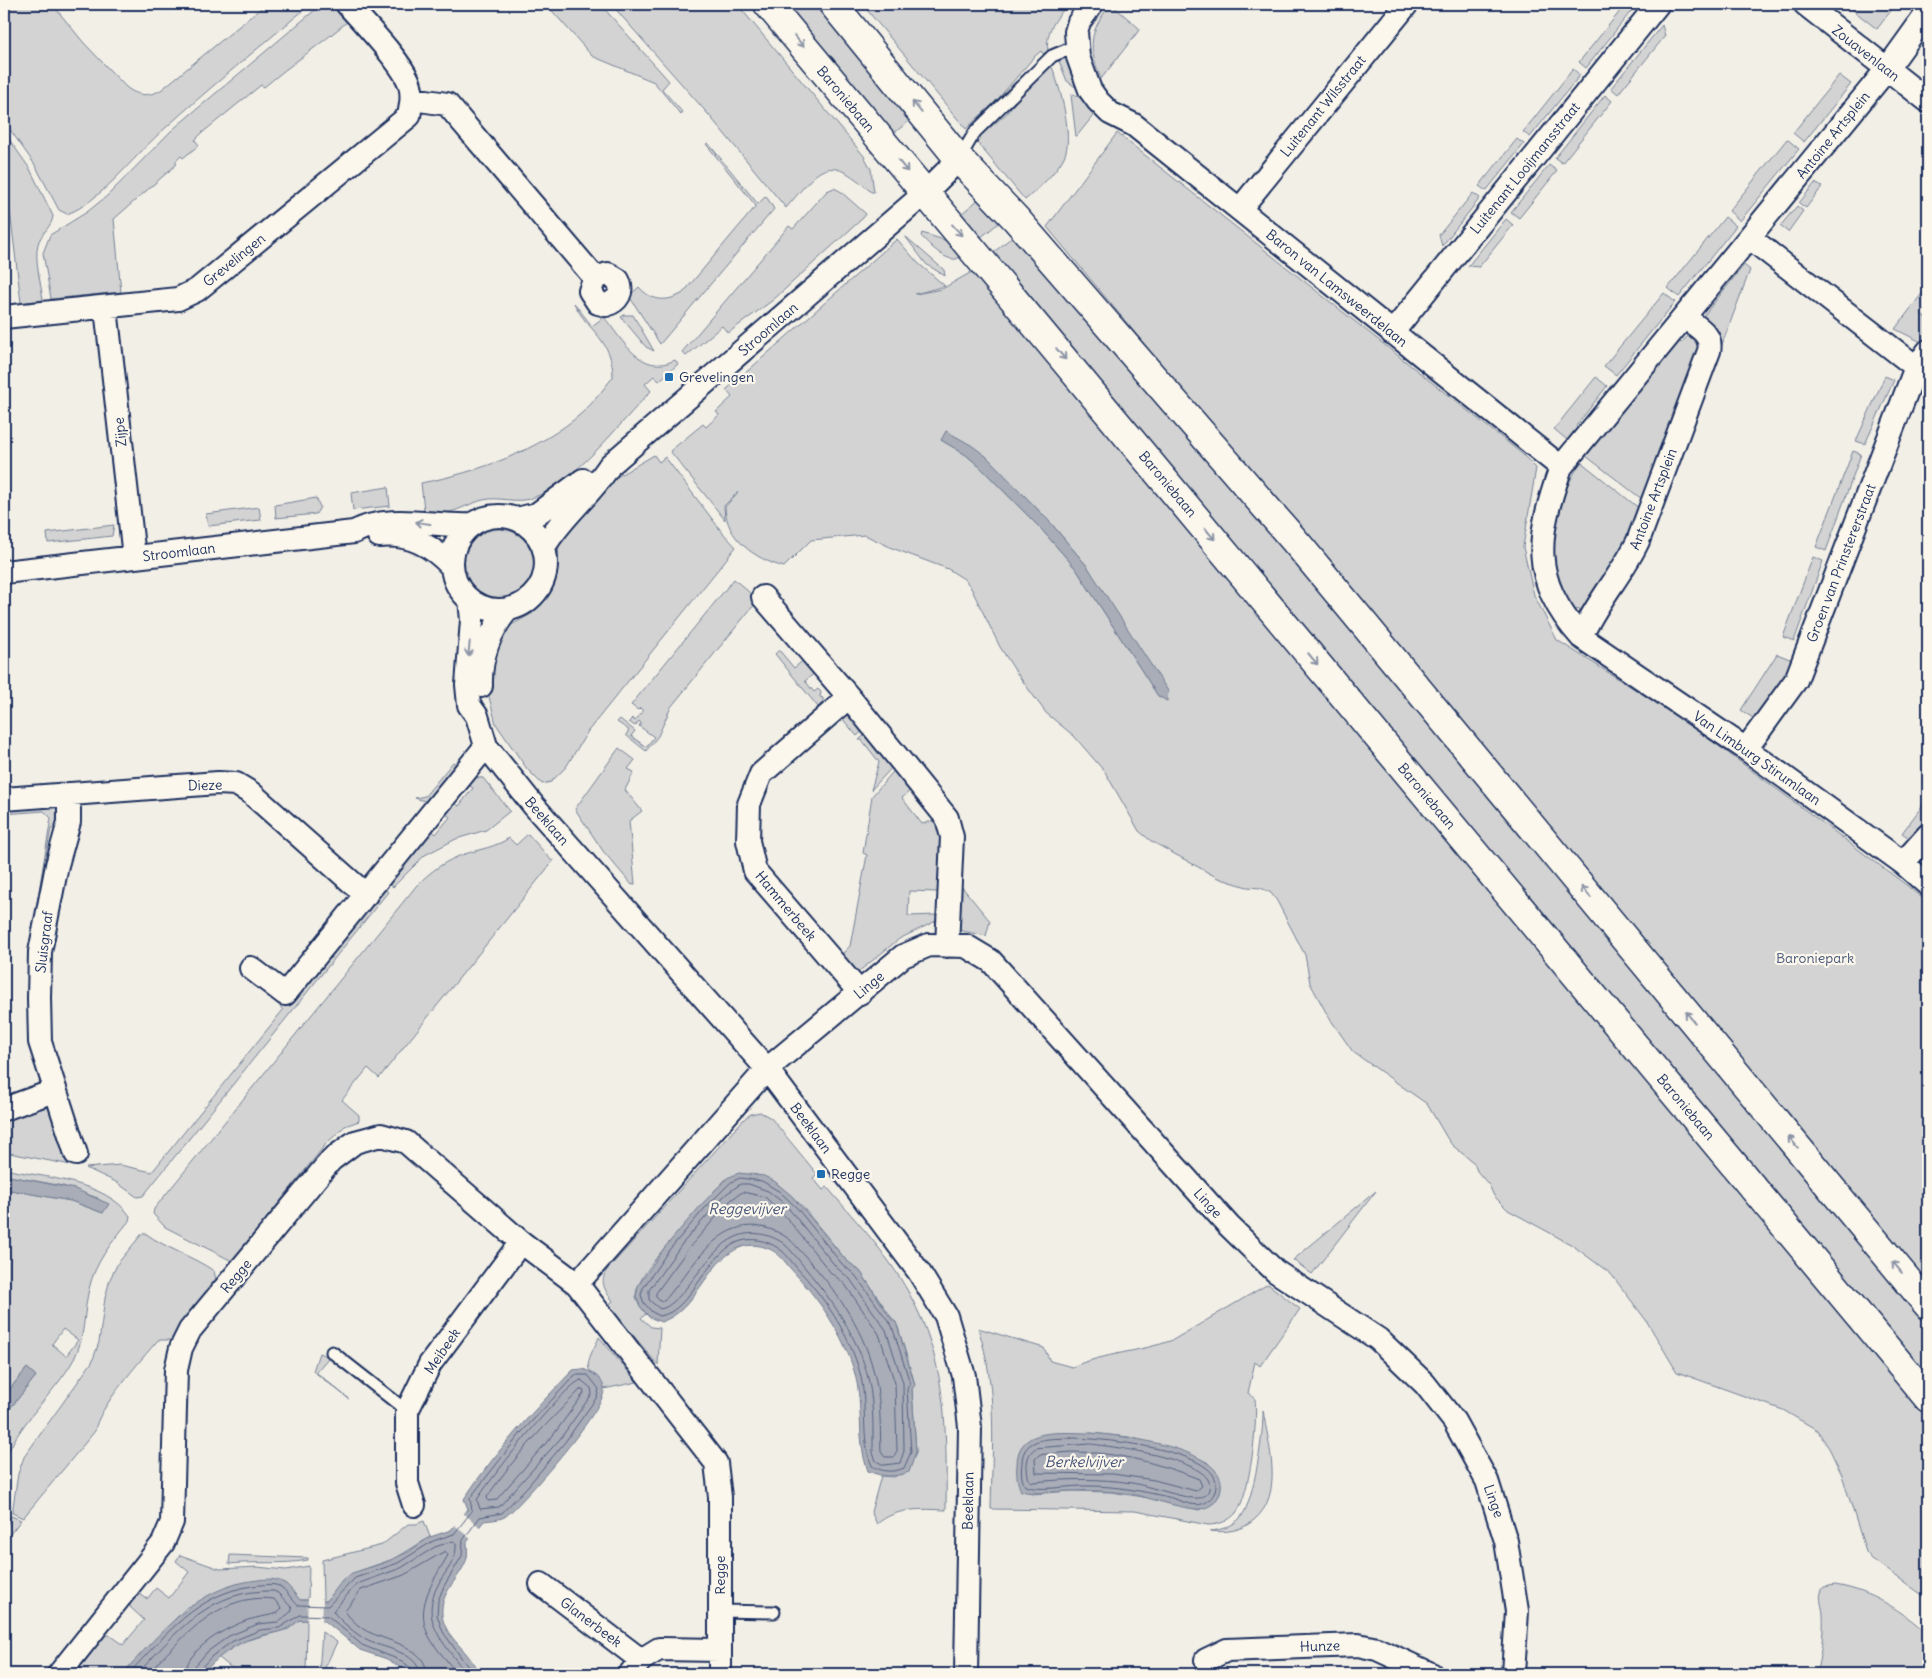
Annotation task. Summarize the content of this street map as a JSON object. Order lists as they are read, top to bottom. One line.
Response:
{"streets":{"main road":["Baroniebaan"],"street":["Zouavenlaan","Luitenant Wilsstraat","Antoine Artsplein","Luitenant Looijmansstraat","Grevelingen","Baron van Lamsweerdelaan","Stroomlaan","Zijpe","Groen van Prinstererstraat","Van Limburg Stirumlaan","Dieze","Beeklaan","Hammerbeek","Sluisgraaf","Linge","Regge","Meibeek","Glanerbeek","Hunze"]},"crossings":[["Zouavenlaan","Antoine Artsplein"],["Baroniebaan","Stroomlaan"],["Luitenant Wilsstraat","Baron van Lamsweerdelaan"],["Antoine Artsplein","Baron van Lamsweerdelaan"],["Antoine Artsplein","Groen van Prinstererstraat"],["Antoine Artsplein","Van Limburg Stirumlaan"],["Luitenant Looijmansstraat","Baron van Lamsweerdelaan"],["Grevelingen","Zijpe"],["Stroomlaan","Zijpe"],["Stroomlaan","Beeklaan"],["Groen van Prinstererstraat","Van Limburg Stirumlaan"],["Dieze","Sluisgraaf"],["Beeklaan","Linge"],["Hammerbeek","Linge"],["Regge","Meibeek"],["Regge","Glanerbeek"]],"water":["Reggevijver","Berkelvijver"],"parks":["Baroniepark"],"places":{"transit":["Grevelingen","Regge"]}}
